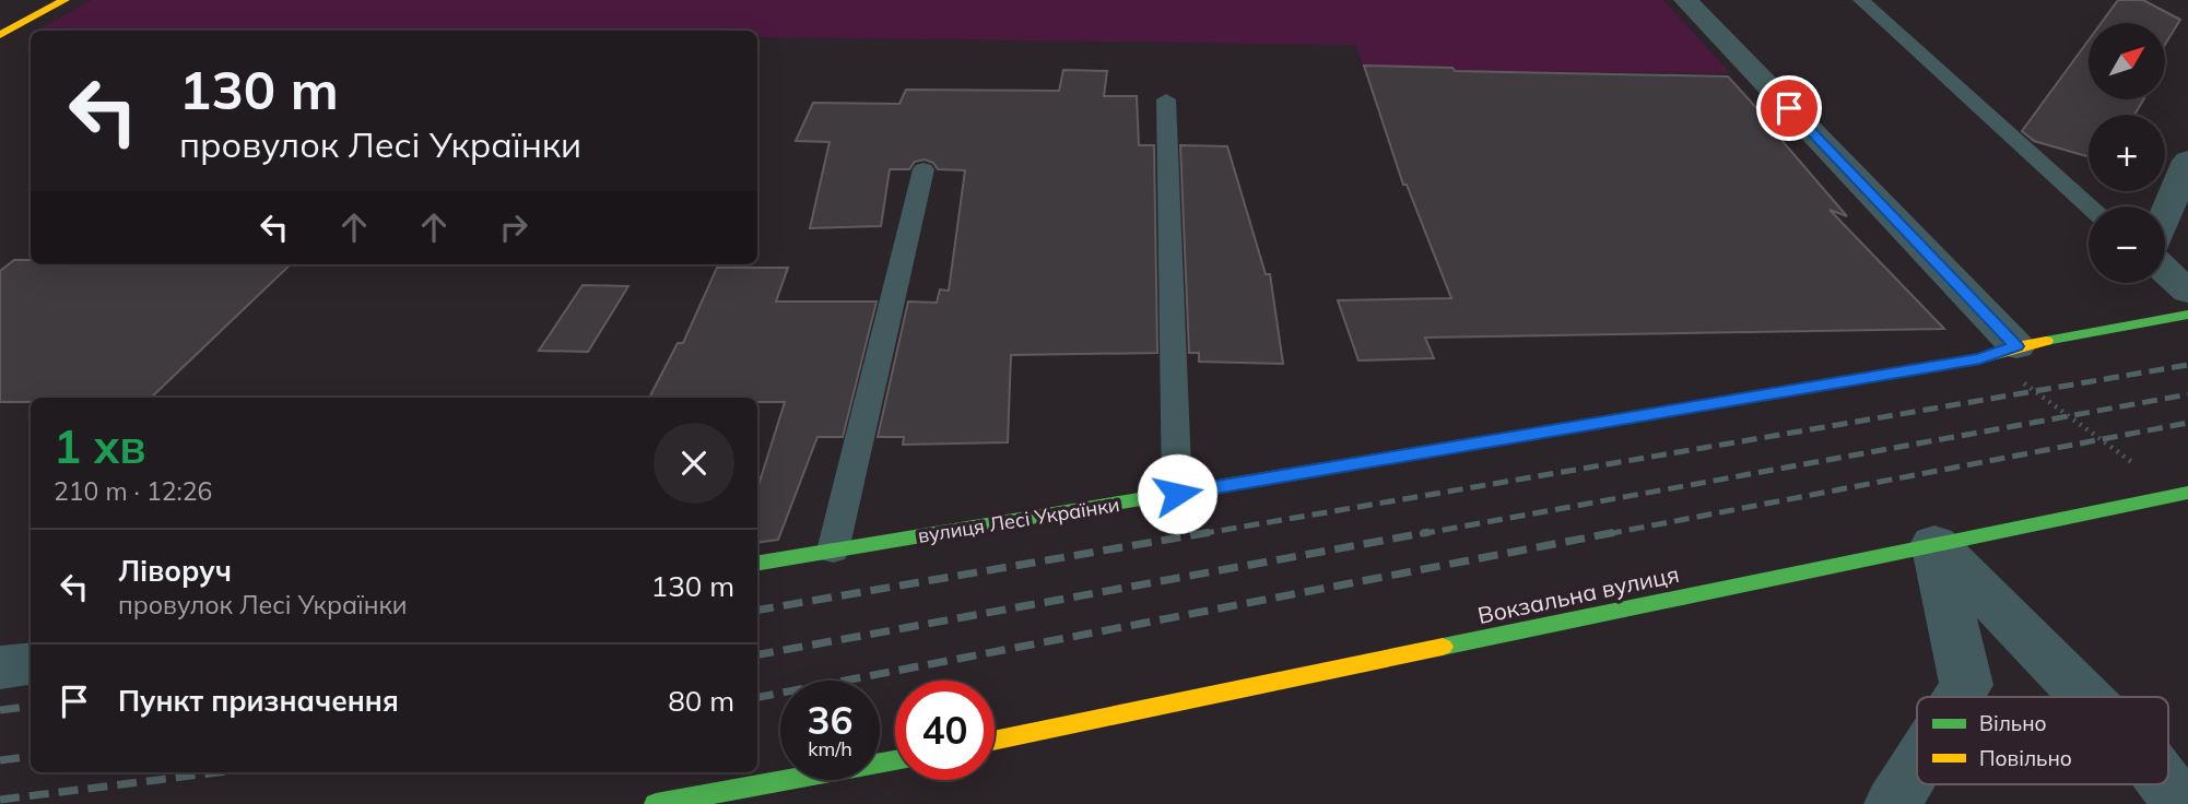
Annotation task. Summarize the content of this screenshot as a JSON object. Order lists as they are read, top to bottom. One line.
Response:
{"streets":{"street":["вулиця Лесі Українки","Вокзальна вулиця"]},"legend":["Вільно","Повільно"],"north":"top right","page":{"map_buttons":["+","−"],"turn":["130 m","провулок Лесі Українки"],"heading":["1 хв","210 m · 12:26"],"list":[{"name":"Ліворуч","note":"провулок Лесі Українки","value":"130 m"},{"name":"Пункт призначення","value":"80 m"}],"speed":"36 km/h","limit":"40"}}
